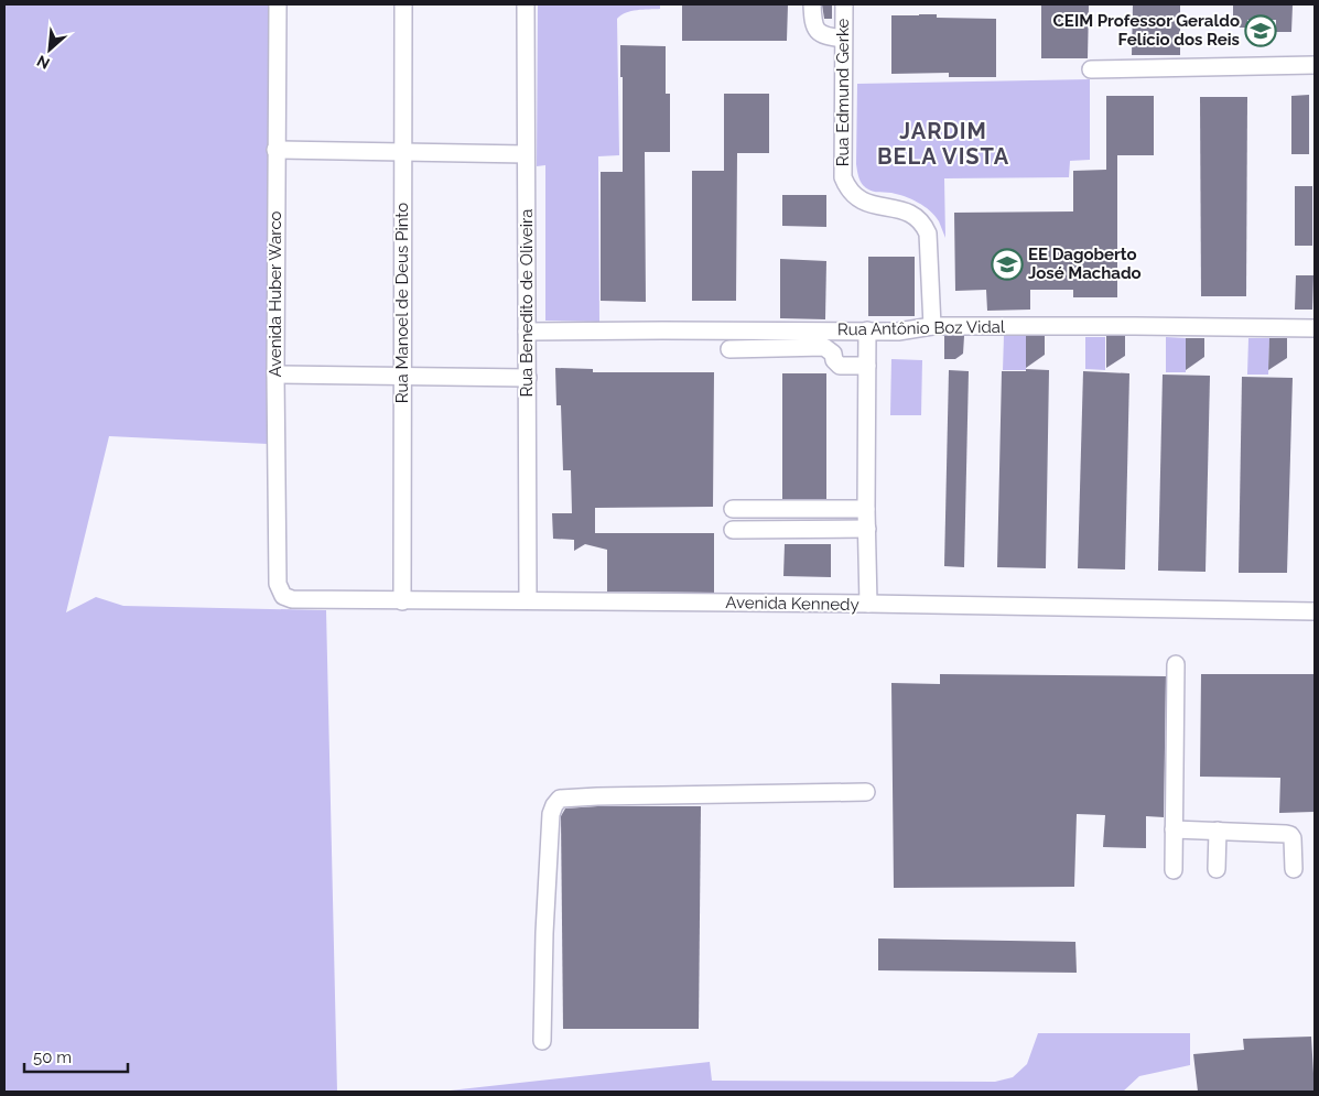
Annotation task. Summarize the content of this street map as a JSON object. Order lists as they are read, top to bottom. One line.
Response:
{"streets":{"street":["Rua Edmund Gerke","Avenida Huber Warco","Rua Manoel de Deus Pinto","Rua Benedito de Oliveira","Rua Antônio Boz Vidal","Avenida Kennedy"]},"crossings":[["Rua Edmund Gerke","Rua Antônio Boz Vidal"],["Avenida Huber Warco","Avenida Kennedy"],["Rua Manoel de Deus Pinto","Avenida Kennedy"],["Rua Benedito de Oliveira","Rua Antônio Boz Vidal"],["Rua Benedito de Oliveira","Avenida Kennedy"]],"districts":["JARDIM BELA VISTA"],"places":{"school or university":["CEIM Professor Geraldo Felício dos Reis","EE Dagoberto José Machado"]},"scale_bar":"50 m","north":"bottom left"}
